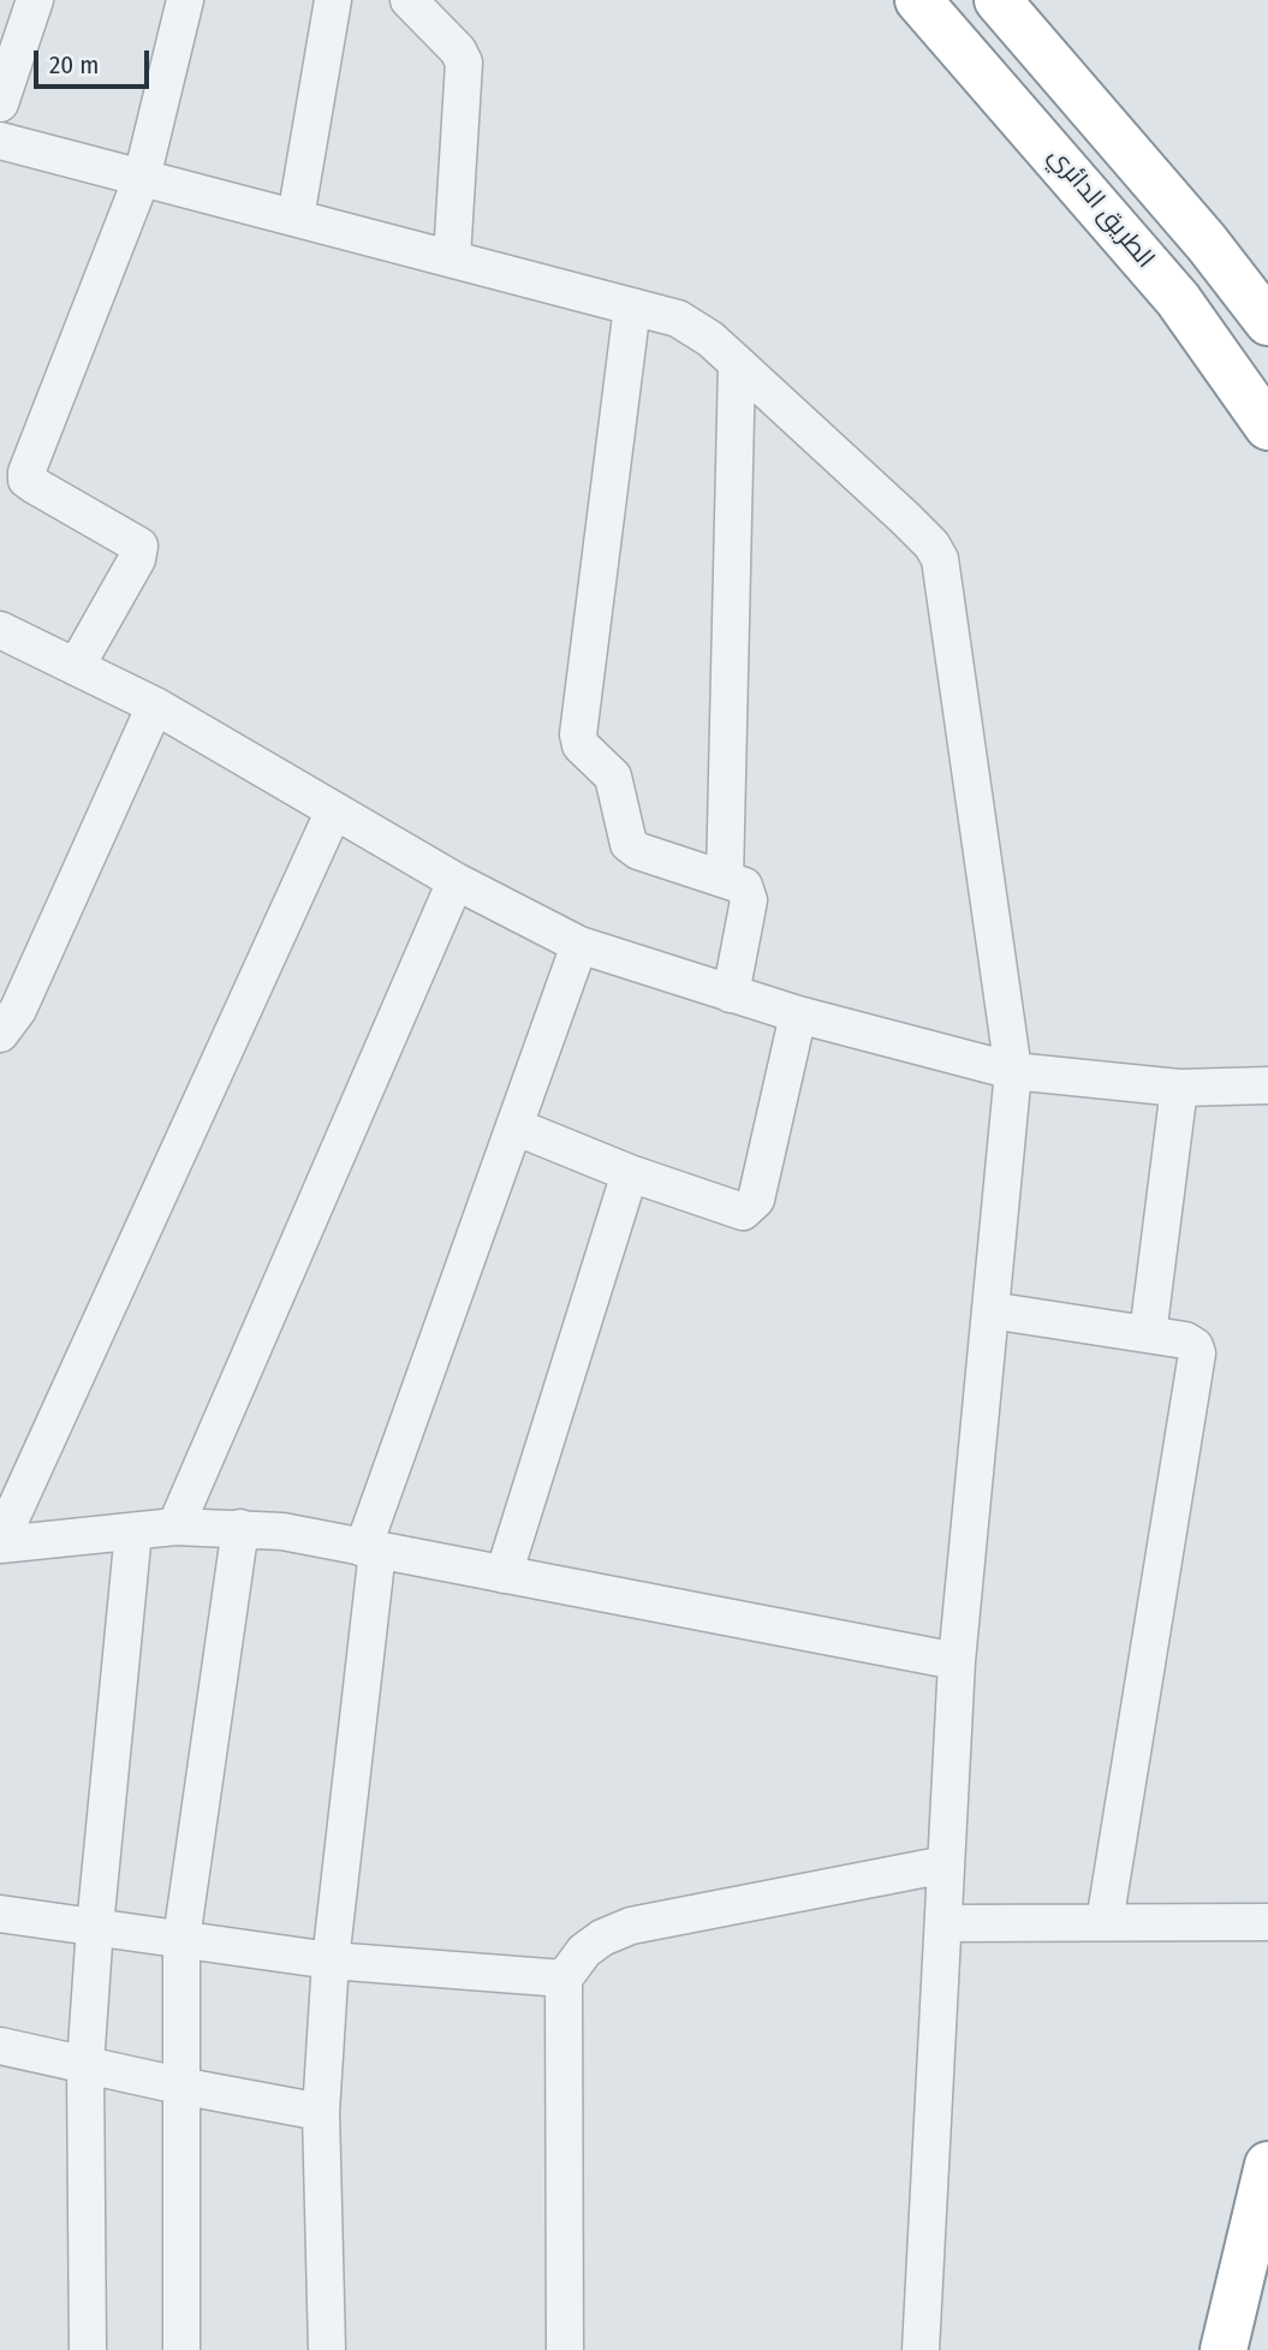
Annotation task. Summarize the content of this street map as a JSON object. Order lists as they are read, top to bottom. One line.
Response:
{"streets":{"highway":["الطريق الدائري"]},"scale_bar":"20 m"}
